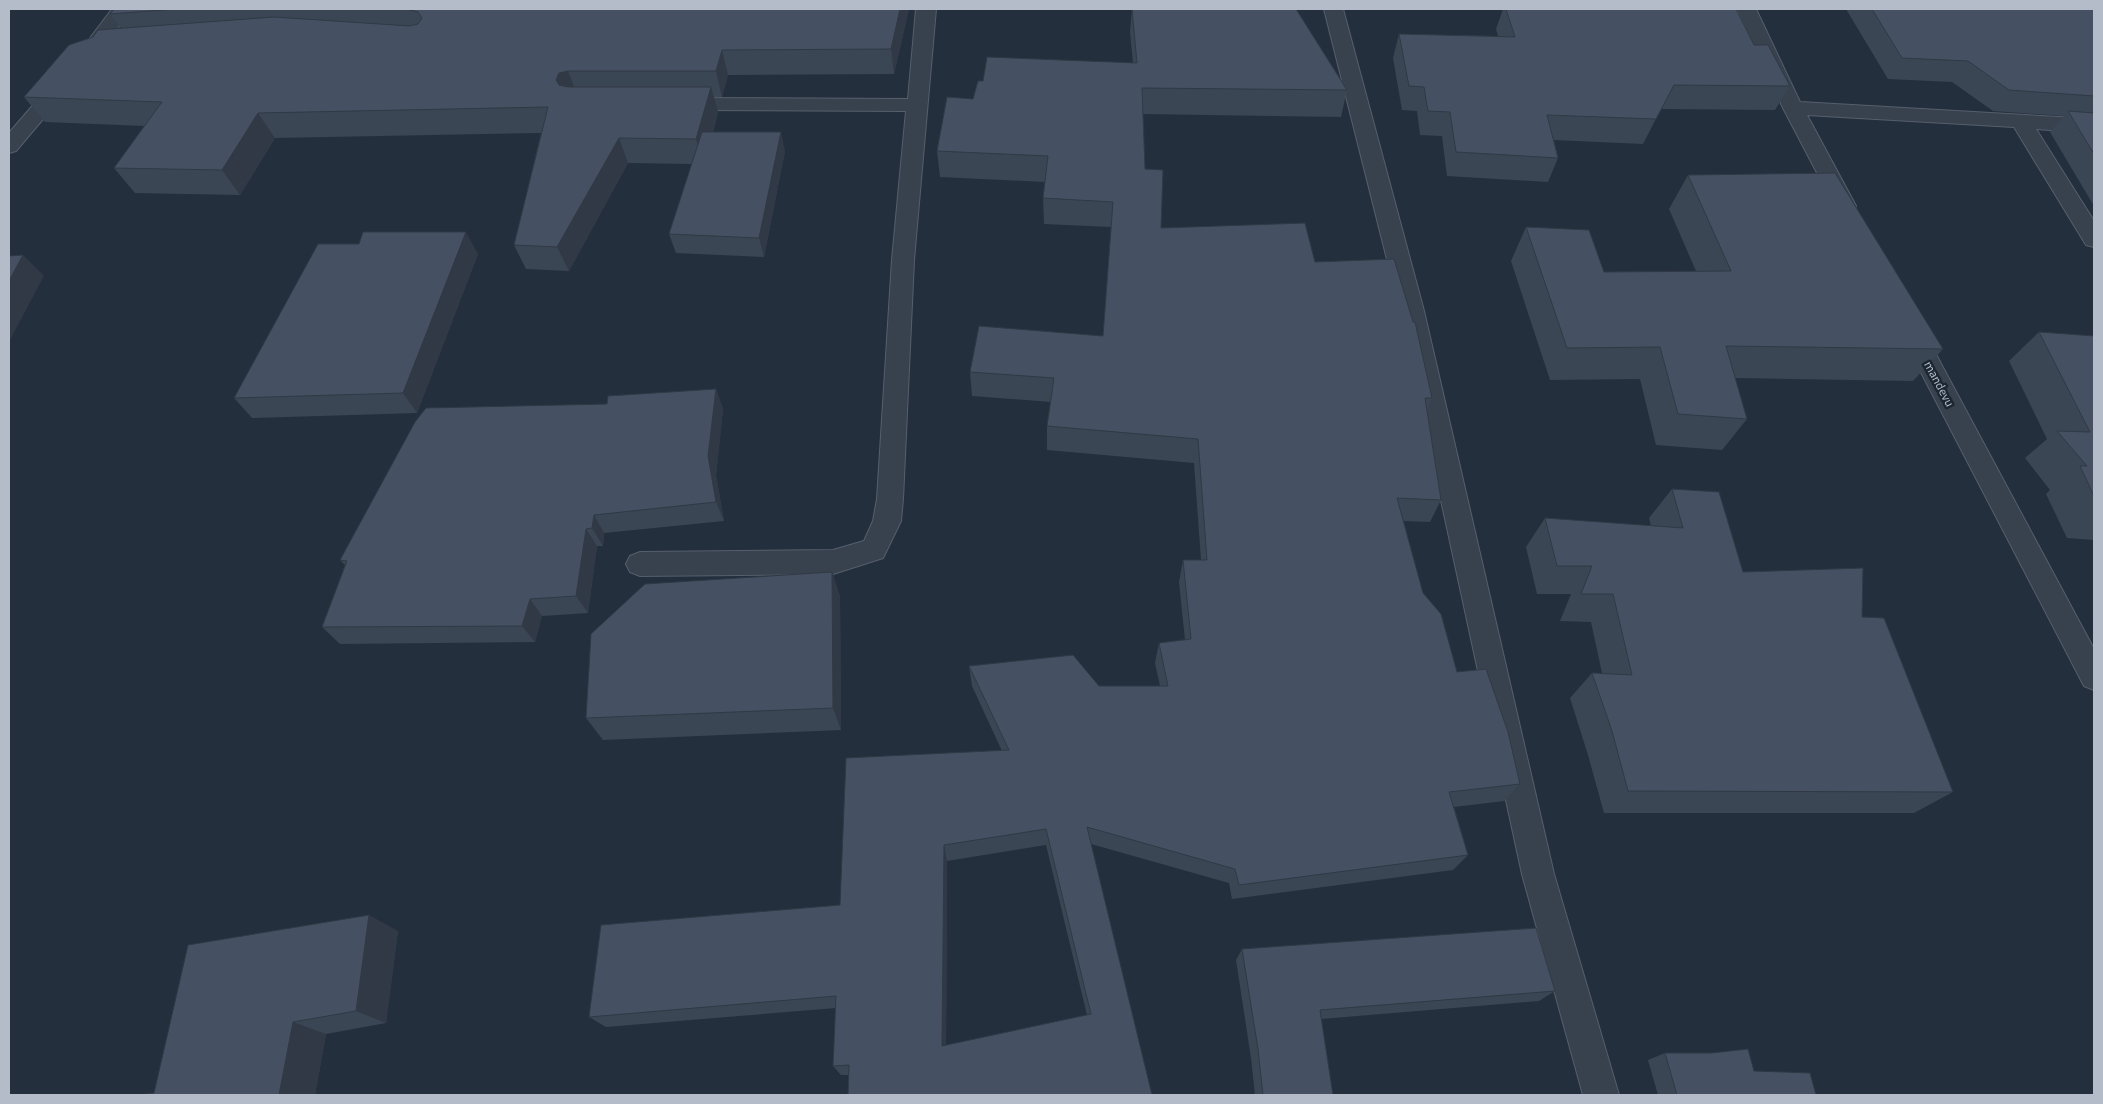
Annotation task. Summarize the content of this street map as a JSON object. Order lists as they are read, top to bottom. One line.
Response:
{"streets":{"street":["mandevu"]}}
